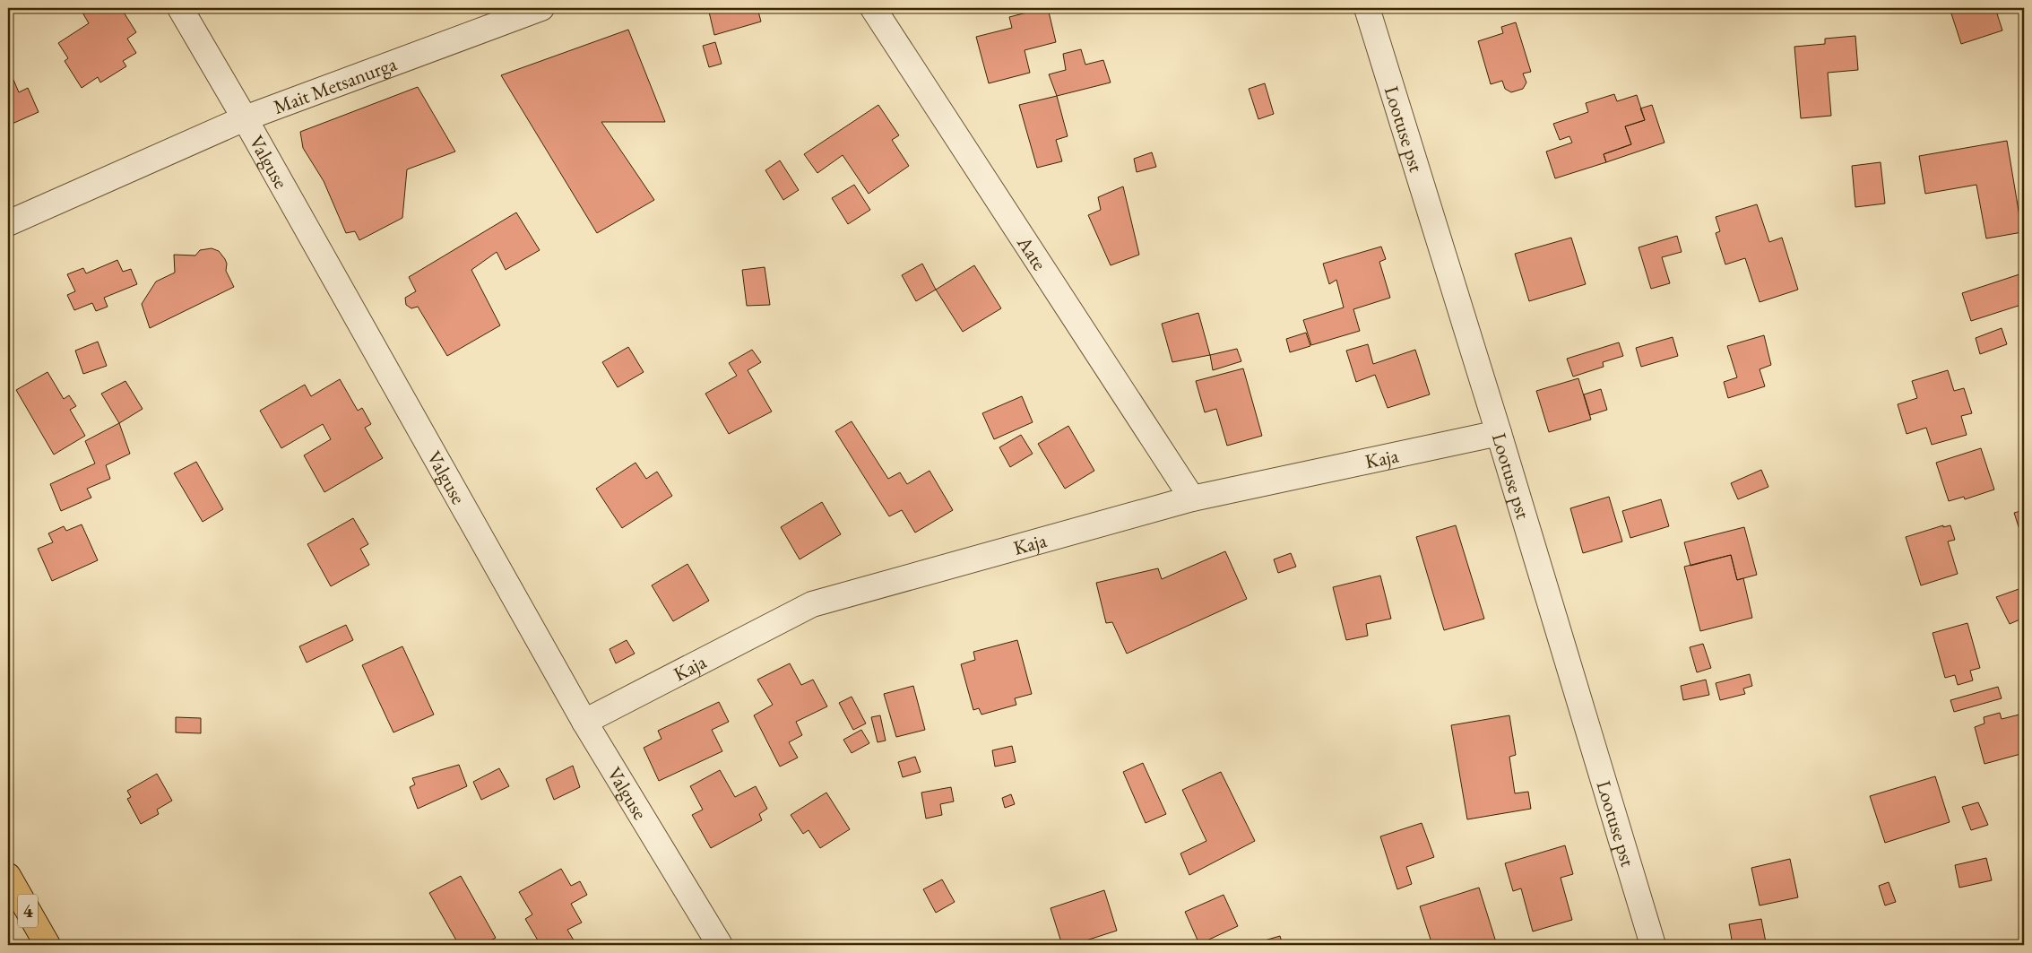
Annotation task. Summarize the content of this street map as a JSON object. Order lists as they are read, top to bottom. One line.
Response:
{"streets":{"highway":["4"],"street":["Mait Metsanurga","Lootuse pst","Valguse","Aate","Kaja"]},"crossings":[["Mait Metsanurga","Valguse"],["Lootuse pst","Kaja"],["Valguse","Kaja"],["Aate","Kaja"]]}
